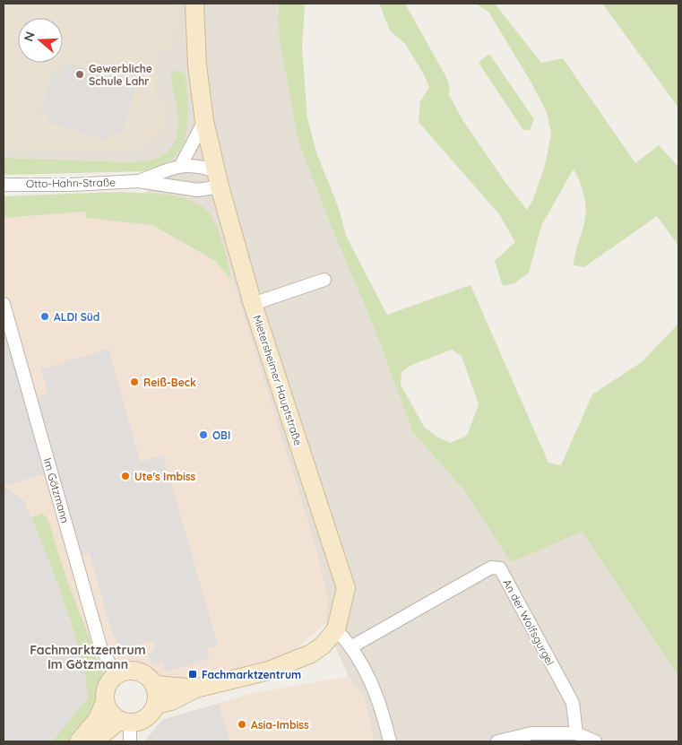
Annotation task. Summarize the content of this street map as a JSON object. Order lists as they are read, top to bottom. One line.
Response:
{"streets":{"street":["Otto-Hahn-Straße","Mietersheimer Hauptstraße","Im Götzmann","An der Wolfsgurgel"]},"crossings":[["Otto-Hahn-Straße","Mietersheimer Hauptstraße"]],"districts":["Fachmarktzentrum Im Götzmann"],"places":{"other":["Gewerbliche Schule Lahr","ALDI Süd","Reiß-Beck","OBI","Ute's Imbiss","Asia-Imbiss"],"transit":["Fachmarktzentrum"]},"north":"left"}
